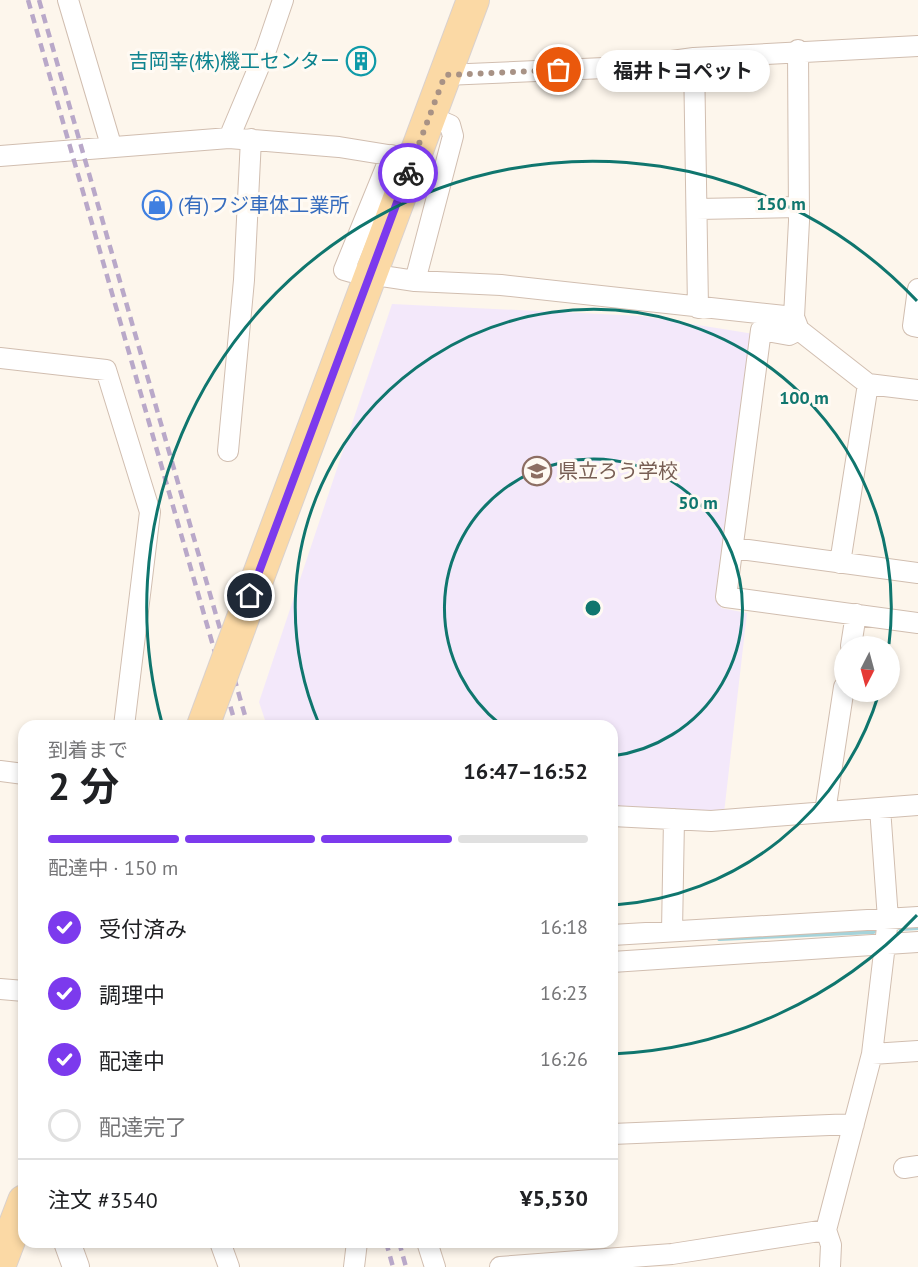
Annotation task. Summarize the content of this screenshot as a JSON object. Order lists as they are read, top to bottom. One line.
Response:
{"places":{"building":["吉岡幸(株)機工センター"],"other":["福井トヨペット"],"shop":["(有)フジ車体工業所"],"school or university":["県立ろう学校"]},"north":"bottom","page":{"bubble":"福井トヨペット","heading":["2 分","到着まで","16:47–16:52"],"panel":["注文 #3540","¥5,530"],"bar":"配達中 · 150 m","list":[["受付済み","16:18"],["調理中","16:23"],["配達中","16:26"],"配達完了"]},"rings":["150 m","100 m","50 m"]}
